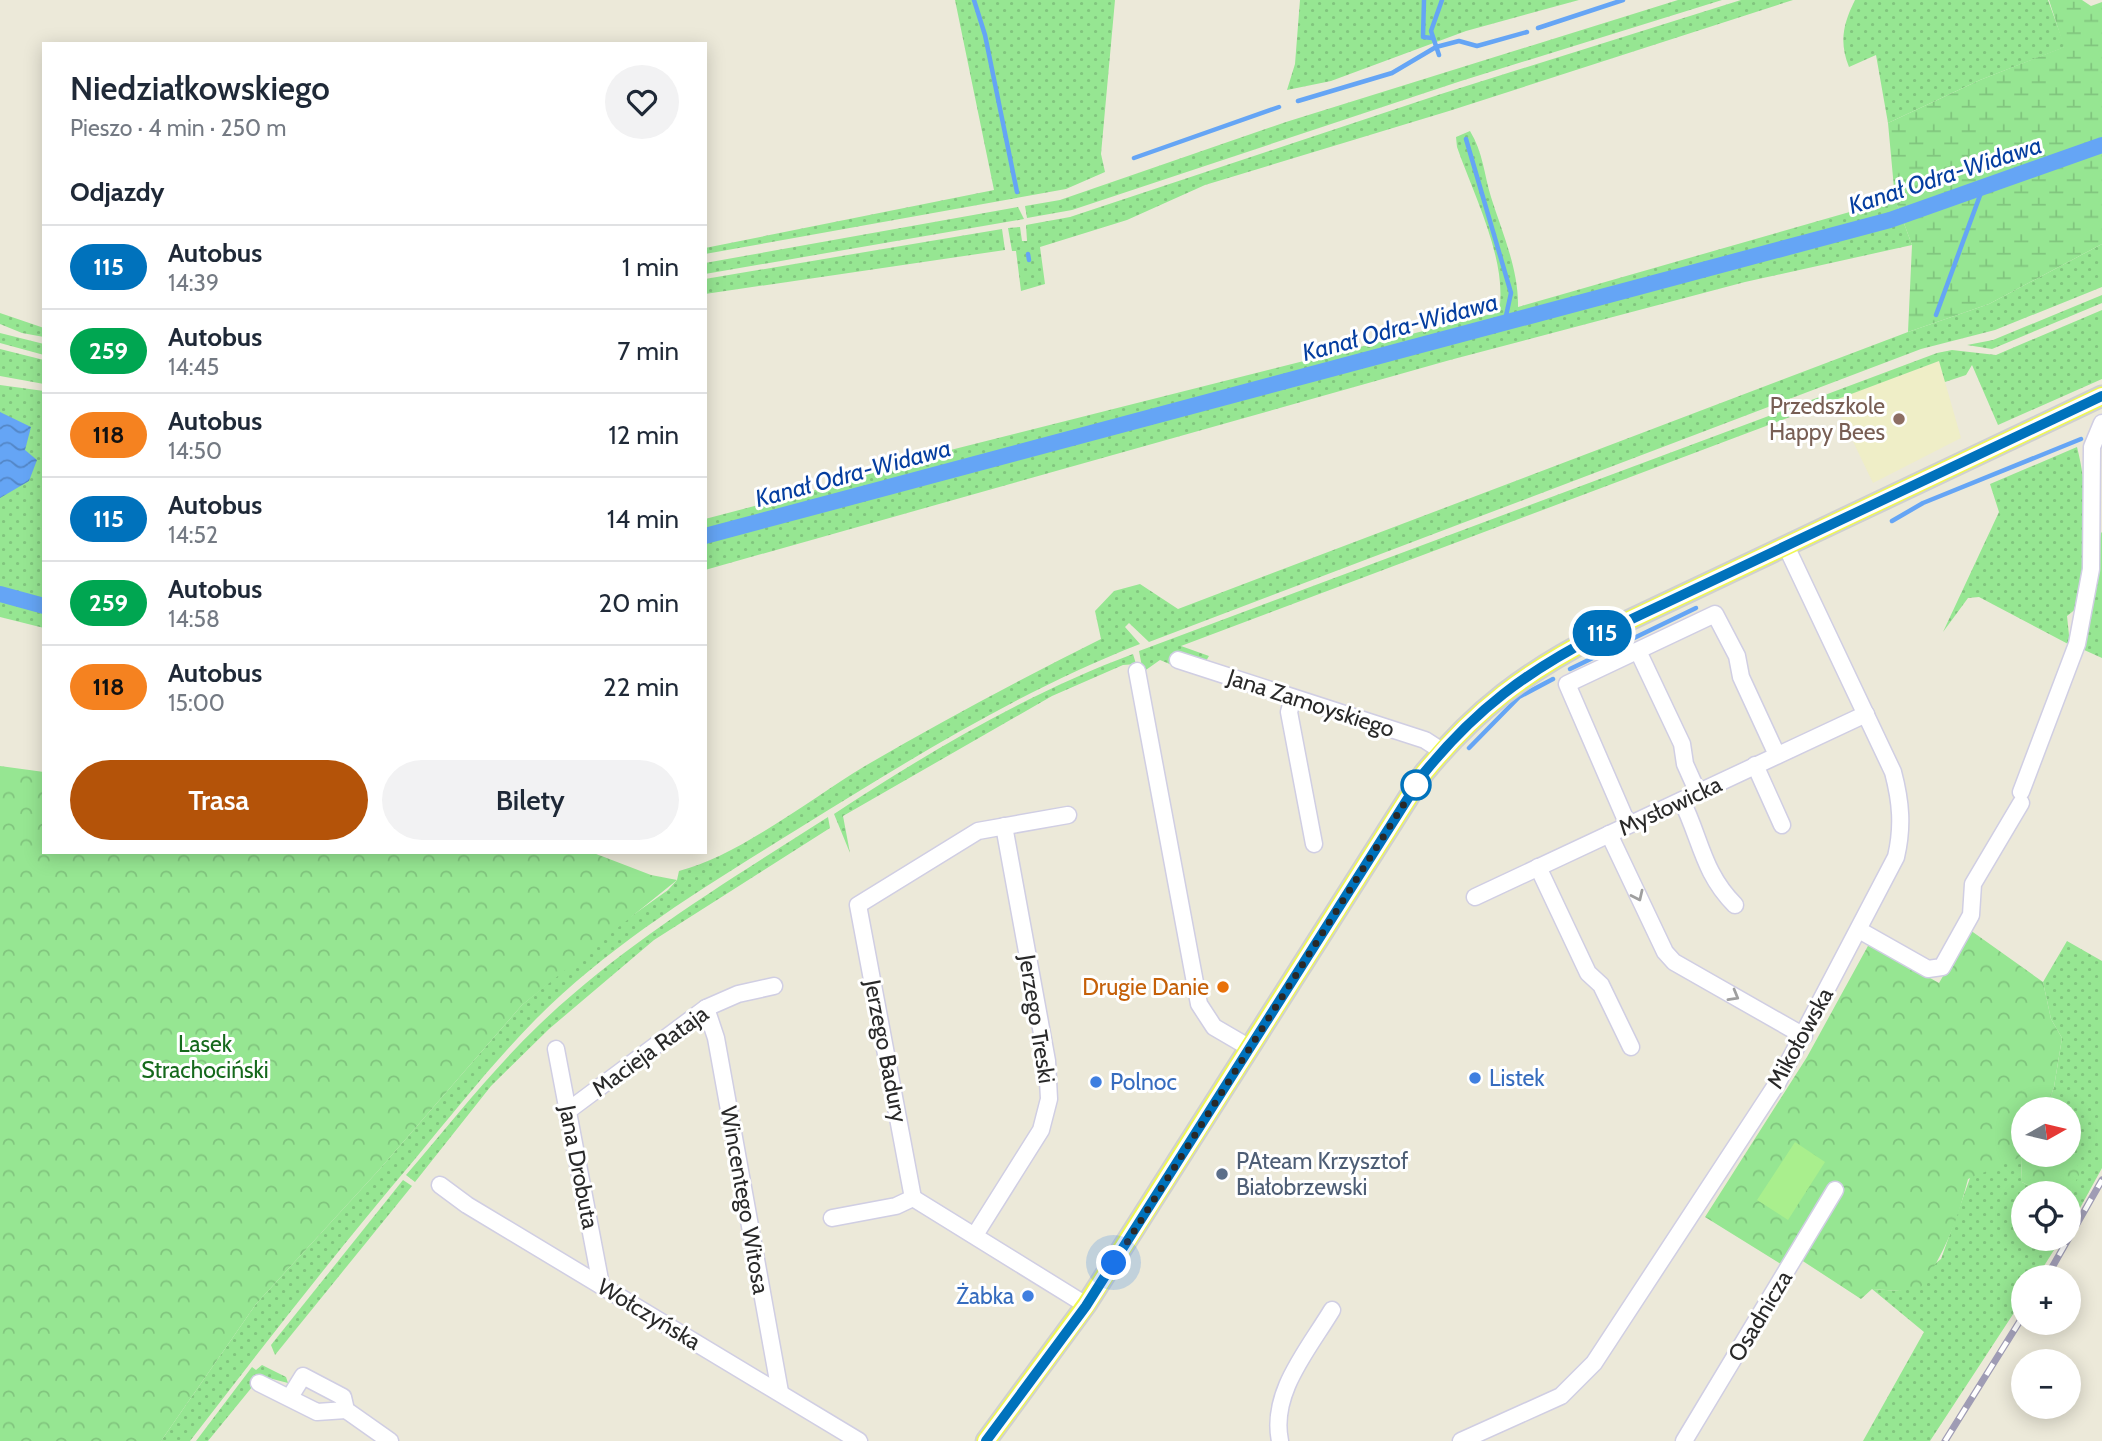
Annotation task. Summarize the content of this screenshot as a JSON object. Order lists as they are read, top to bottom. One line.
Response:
{"streets":{"street":["Jana Zamoyskiego","Mysłowicka","Jerzego Treski","Mikołowska","Macieja Rataja","Jerzego Badury","Jana Drobuta","Wincentego Witosa","Wołczyńska","Osadnicza"]},"crossings":[["Mysłowicka","Mikołowska"],["Jerzego Treski","Jerzego Badury"],["Macieja Rataja","Jana Drobuta"],["Macieja Rataja","Wincentego Witosa"],["Jana Drobuta","Wołczyńska"],["Wincentego Witosa","Wołczyńska"]],"water":["Kanał Odra-Widawa"],"parks":["Lasek Strachociński"],"places":["Przedszkole Happy Bees","Drugie Danie","Listek","Polnoc","PAteam Krzysztof Białobrzewski","Żabka"],"lines":["bus line 115"],"north":"right","page":{"on_map":"115","heading":[["Niedziałkowskiego","Pieszo · 4 min · 250 m"],"Odjazdy"],"list":[{"mark":"115","name":"Autobus","note":"14:39","value":"1 min"},{"mark":"259","name":"Autobus","note":"14:45","value":"7 min"},{"mark":"118","name":"Autobus","note":"14:50","value":"12 min"},{"mark":"115","name":"Autobus","note":"14:52","value":"14 min"},{"mark":"259","name":"Autobus","note":"14:58","value":"20 min"},{"mark":"118","name":"Autobus","note":"15:00","value":"22 min"}],"buttons":["Trasa","Bilety"],"map_buttons":["+","−"]}}
